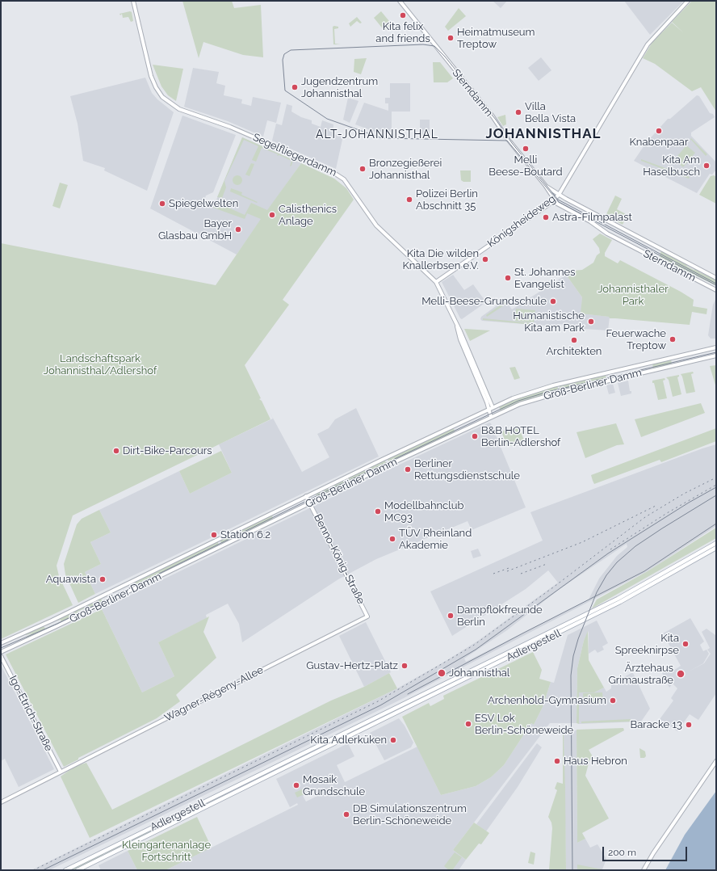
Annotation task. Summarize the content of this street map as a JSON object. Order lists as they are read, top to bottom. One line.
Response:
{"streets":{"main road":["Sterndamm","Segelfliegerdamm","Königsheideweg","Groß-Berliner Damm","Benno-König-Straße","Adlergestell","Wagner-Régeny-Allee","Igo-Etrich-Straße"]},"crossings":[["Sterndamm","Königsheideweg"],["Segelfliegerdamm","Königsheideweg"],["Segelfliegerdamm","Groß-Berliner Damm"],["Groß-Berliner Damm","Benno-König-Straße"],["Benno-König-Straße","Wagner-Régeny-Allee"],["Wagner-Régeny-Allee","Igo-Etrich-Straße"]],"districts":["JOHANNISTHAL","ALT-JOHANNISTHAL"],"parks":["Johannisthaler Park","Landschaftspark Johannisthal/Adlershof","Kleingartenanlage Fortschritt"],"places":["Kita felix and friends","Heimatmuseum Treptow","Jugendzentrum Johannisthal","Villa Bella Vista","Knabenpaar","Melli Beese-Boutard","Kita Am Haselbusch","Bronzegießerei Johannisthal","Polizei Berlin Abschnitt 35","Spiegelwelten","Calisthenics Anlage","Astra-Filmpalast","Bayer Glasbau GmbH","Kita Die wilden Knallerbsen e.V.","St. Johannes Evangelist","Melli-Beese-Grundschule","Humanistische Kita am Park","Feuerwache Treptow","Architekten","B&B HOTEL Berlin-Adlershof","Dirt-Bike-Parcours","Berliner Rettungsdienstschule","Modellbahnclub MC93","Station 6.2","TÜV Rheinland Akademie","Aquawista","Dampflokfreunde Berlin","Kita Spreeknirpse","Gustav-Hertz-Platz","Johannisthal","Ärztehaus Grimaustraße","Archenhold-Gymnasium","ESV Lok Berlin-Schöneweide","Baracke 13","Kita Adlerküken","Haus Hebron","Mosaik Grundschule","DB Simulationszentrum Berlin-Schöneweide"],"scale_bar":"200 m"}
